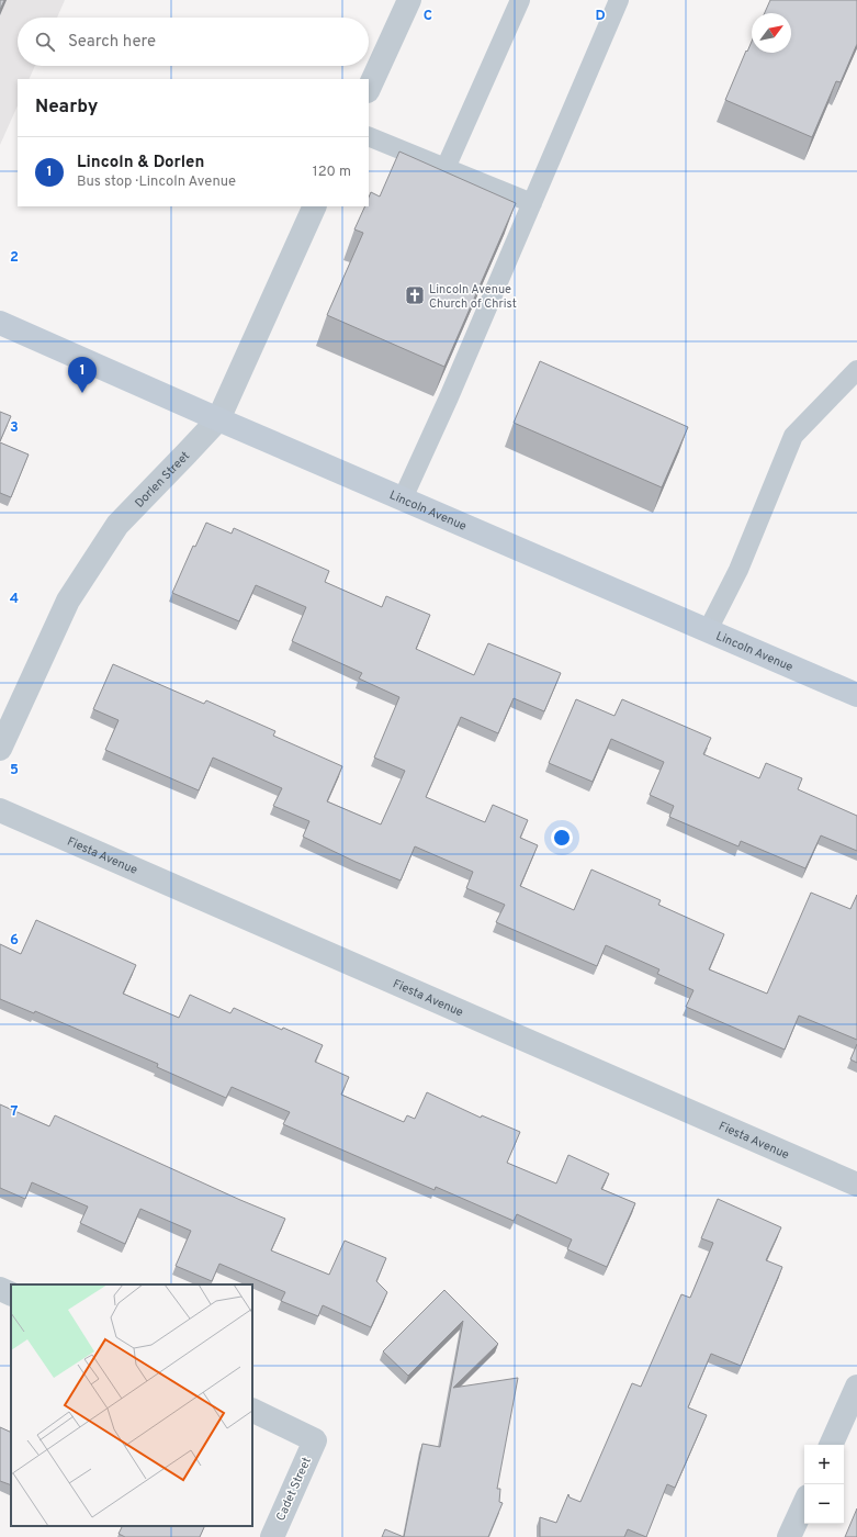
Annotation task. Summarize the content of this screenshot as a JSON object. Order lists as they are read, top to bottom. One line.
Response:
{"streets":{"street":["Dorlen Street","Lincoln Avenue","Fiesta Avenue","Cadet Street"]},"crossings":[["Dorlen Street","Lincoln Avenue"]],"places":{"church":["Lincoln Avenue Church of Christ"]},"north":"top right","page":{"search":"Search here","heading":"Nearby","list":[{"mark":"1","name":"Lincoln & Dorlen","note":"Bus stop · Lincoln Avenue","value":"120 m"}],"pins":"1","map_buttons":["+","−"]},"grid":{"columns":["C","D"],"rows":["2","3","4","5","6","7"]}}
